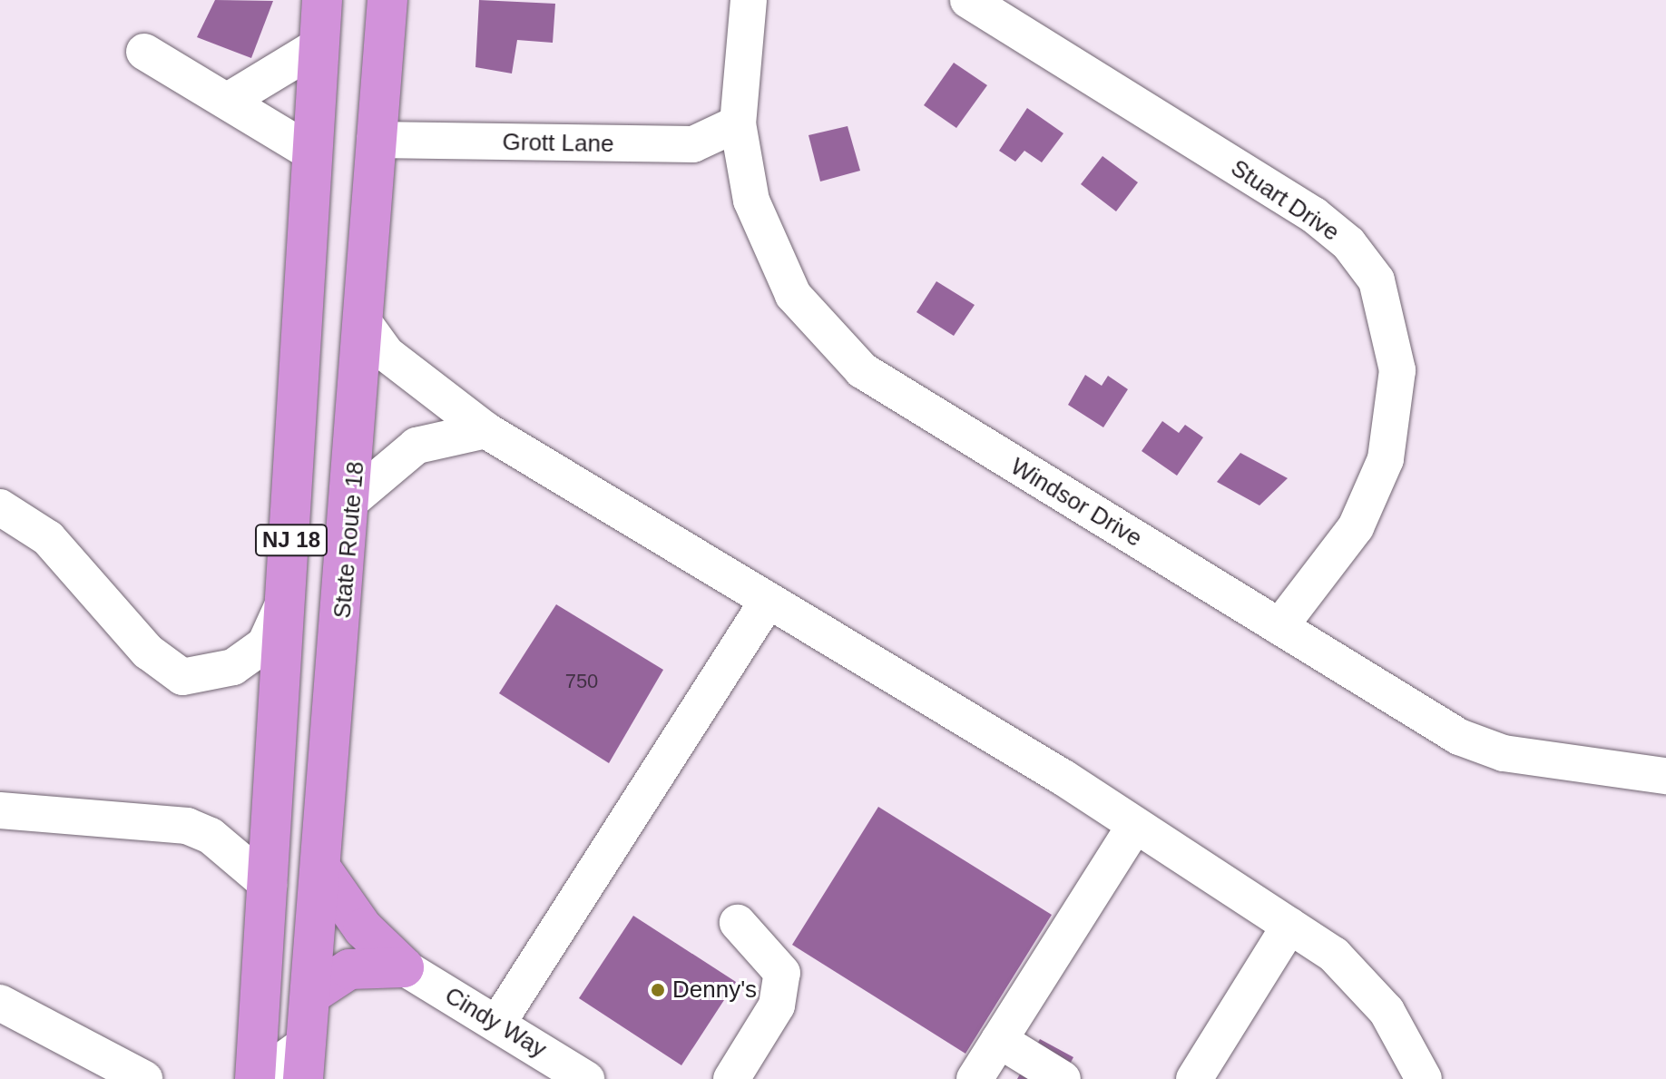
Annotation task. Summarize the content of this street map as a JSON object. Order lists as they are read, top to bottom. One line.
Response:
{"streets":{"highway":["NJ 18","State Route 18"],"street":["Grott Lane","Stuart Drive","Windsor Drive","Cindy Way"]},"crossings":[["Grott Lane","Windsor Drive"],["Grott Lane","State Route 18"],["Stuart Drive","Windsor Drive"]],"places":["Denny's"],"house_numbers":["750"]}
